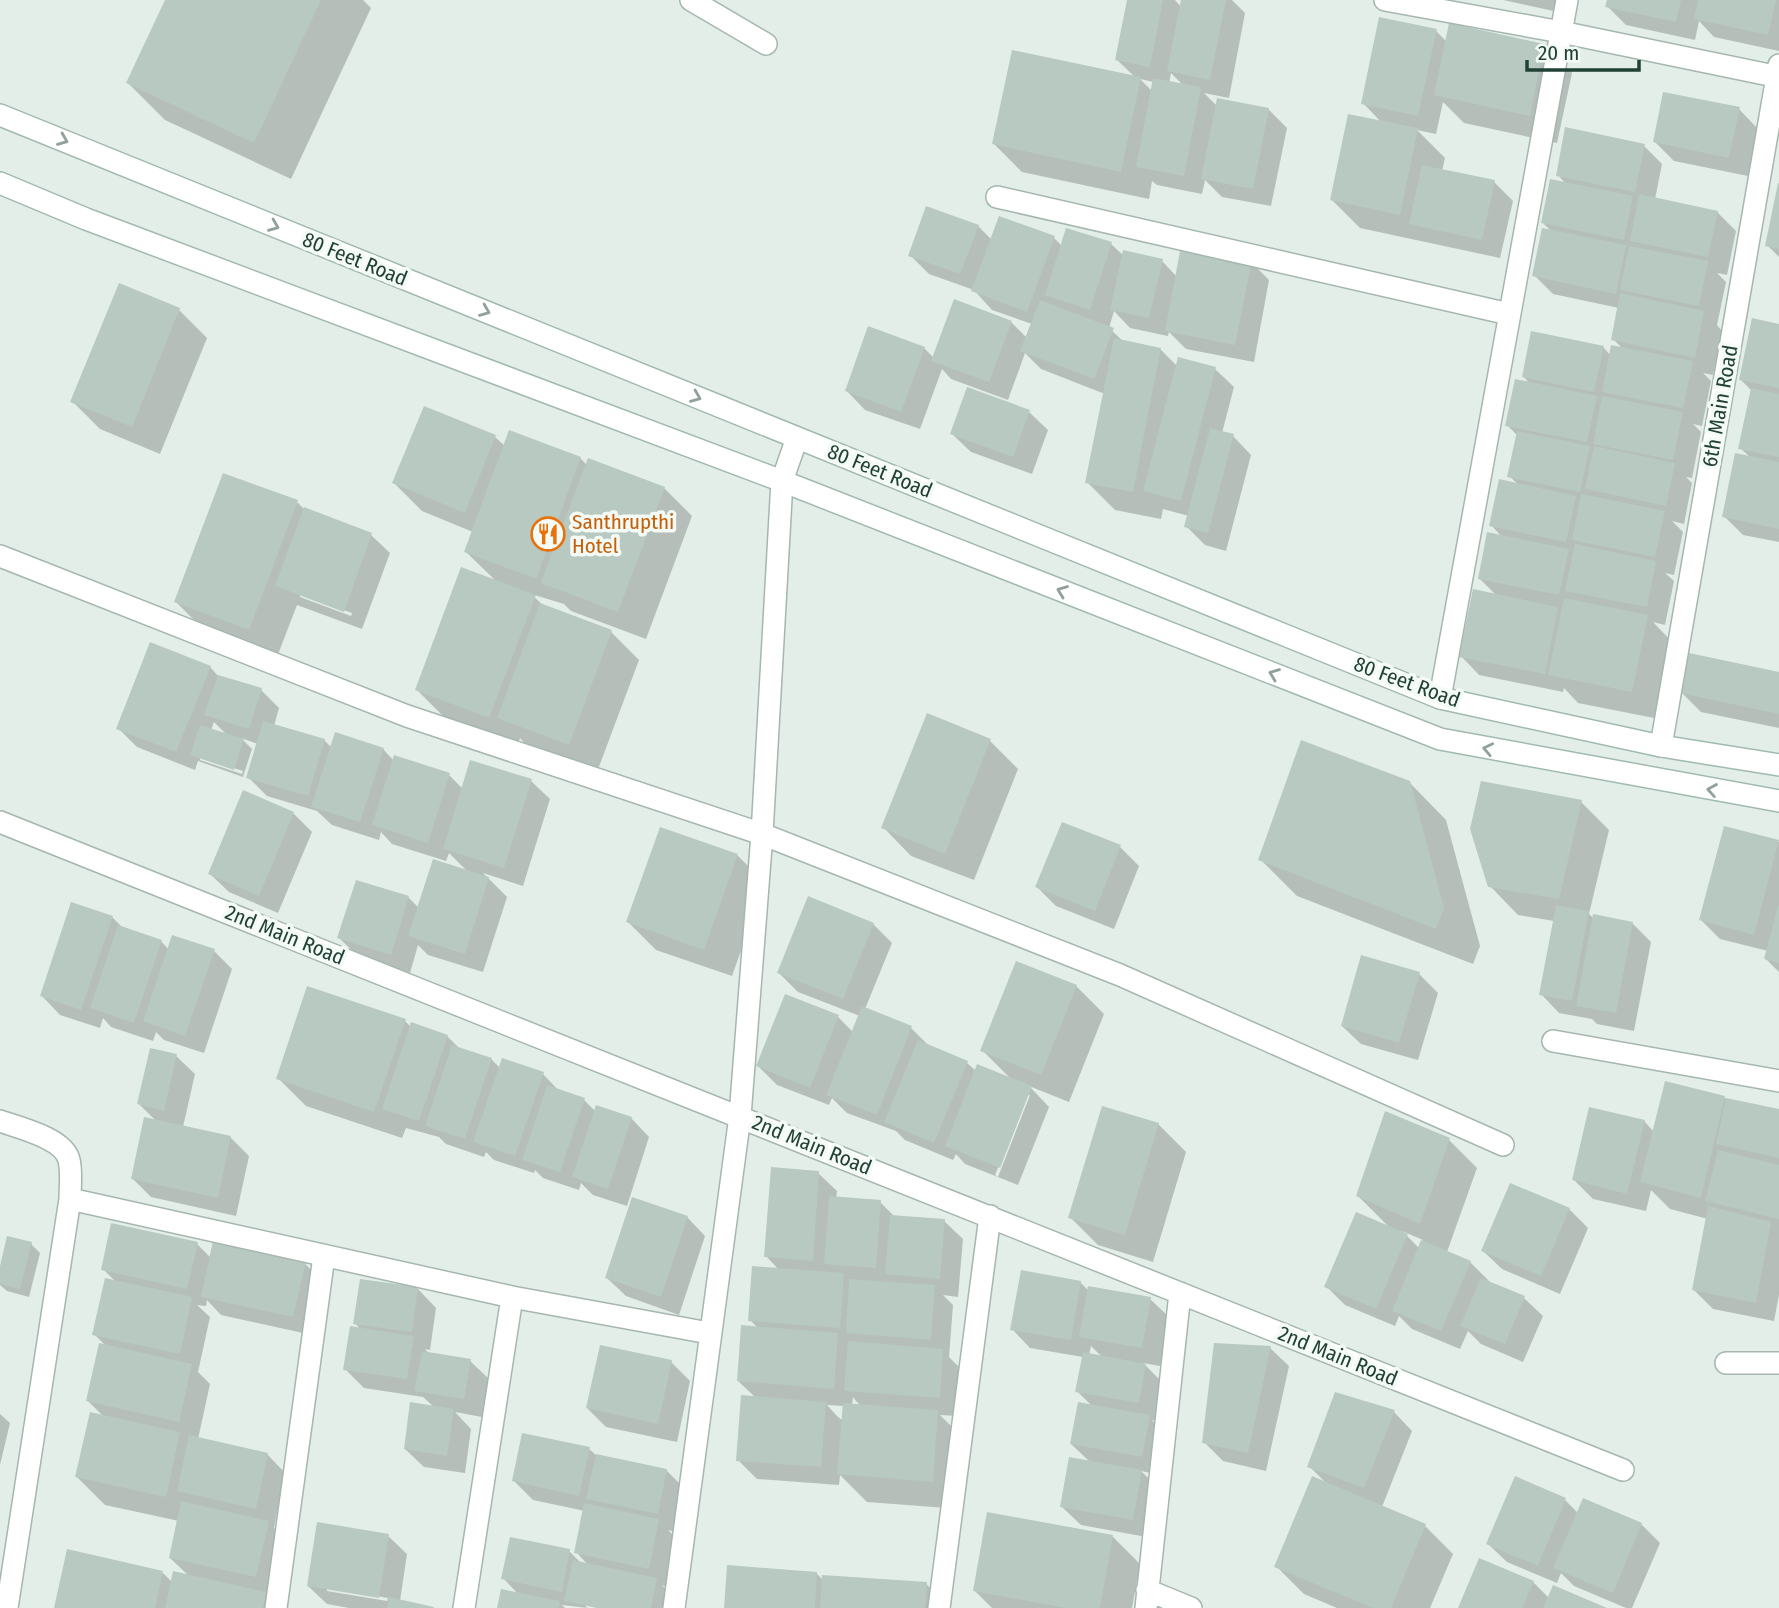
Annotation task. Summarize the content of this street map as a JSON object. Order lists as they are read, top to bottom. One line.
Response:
{"streets":{"street":["80 Feet Road","6th Main Road","2nd Main Road"]},"crossings":[["80 Feet Road","6th Main Road"]],"places":{"restaurant":["Santhrupthi Hotel"]},"scale_bar":"20 m"}
